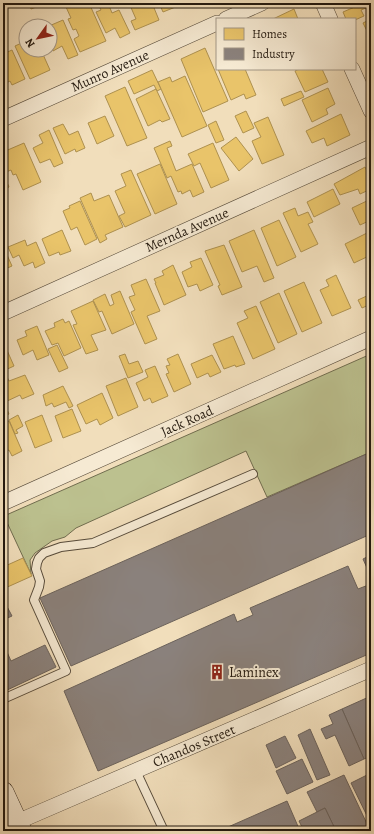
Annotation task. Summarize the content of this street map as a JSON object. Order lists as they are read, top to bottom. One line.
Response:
{"streets":{"street":["Munro Avenue","Mernda Avenue","Jack Road","Chandos Street"]},"places":{"building":["Laminex"]},"legend":["Homes","Industry"],"north":"bottom left"}
